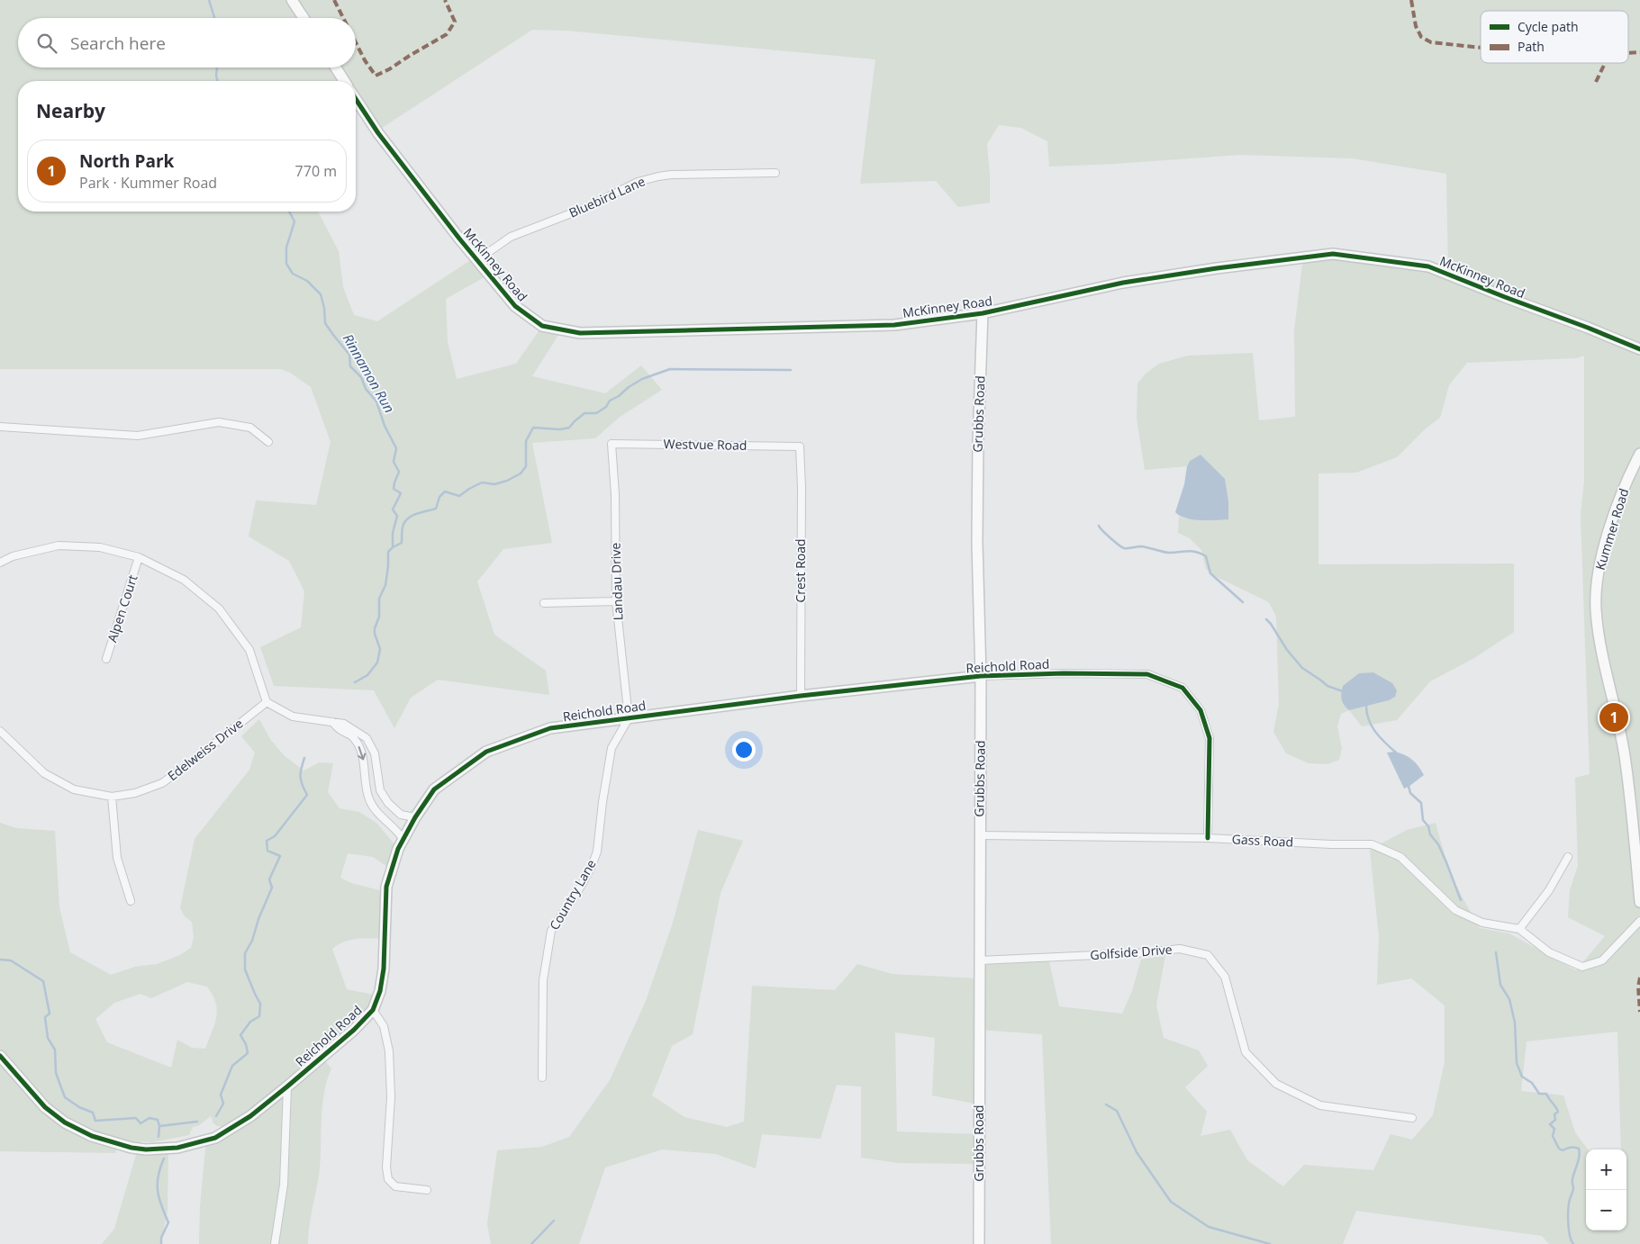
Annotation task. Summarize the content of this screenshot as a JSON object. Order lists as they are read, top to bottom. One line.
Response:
{"streets":{"street":["Bluebird Lane","McKinney Road","Grubbs Road","Westvue Road","Kummer Road","Crest Road","Landau Drive","Alpen Court","Reichold Road","Edelweiss Drive","Gass Road","Country Lane","Golfside Drive"]},"crossings":[["Bluebird Lane","McKinney Road"],["McKinney Road","Grubbs Road"],["Grubbs Road","Reichold Road"],["Grubbs Road","Gass Road"],["Grubbs Road","Golfside Drive"],["Westvue Road","Crest Road"],["Westvue Road","Landau Drive"],["Crest Road","Reichold Road"],["Landau Drive","Reichold Road"],["Landau Drive","Country Lane"],["Reichold Road","Gass Road"],["Reichold Road","Country Lane"]],"water":["Rinnamon Run"],"legend":["Cycle path","Path"],"page":{"search":"Search here","heading":"Nearby","list":[{"mark":"1","name":"North Park","note":"Park · Kummer Road","value":"770 m"}],"pins":"1","map_buttons":["+","−"]}}
